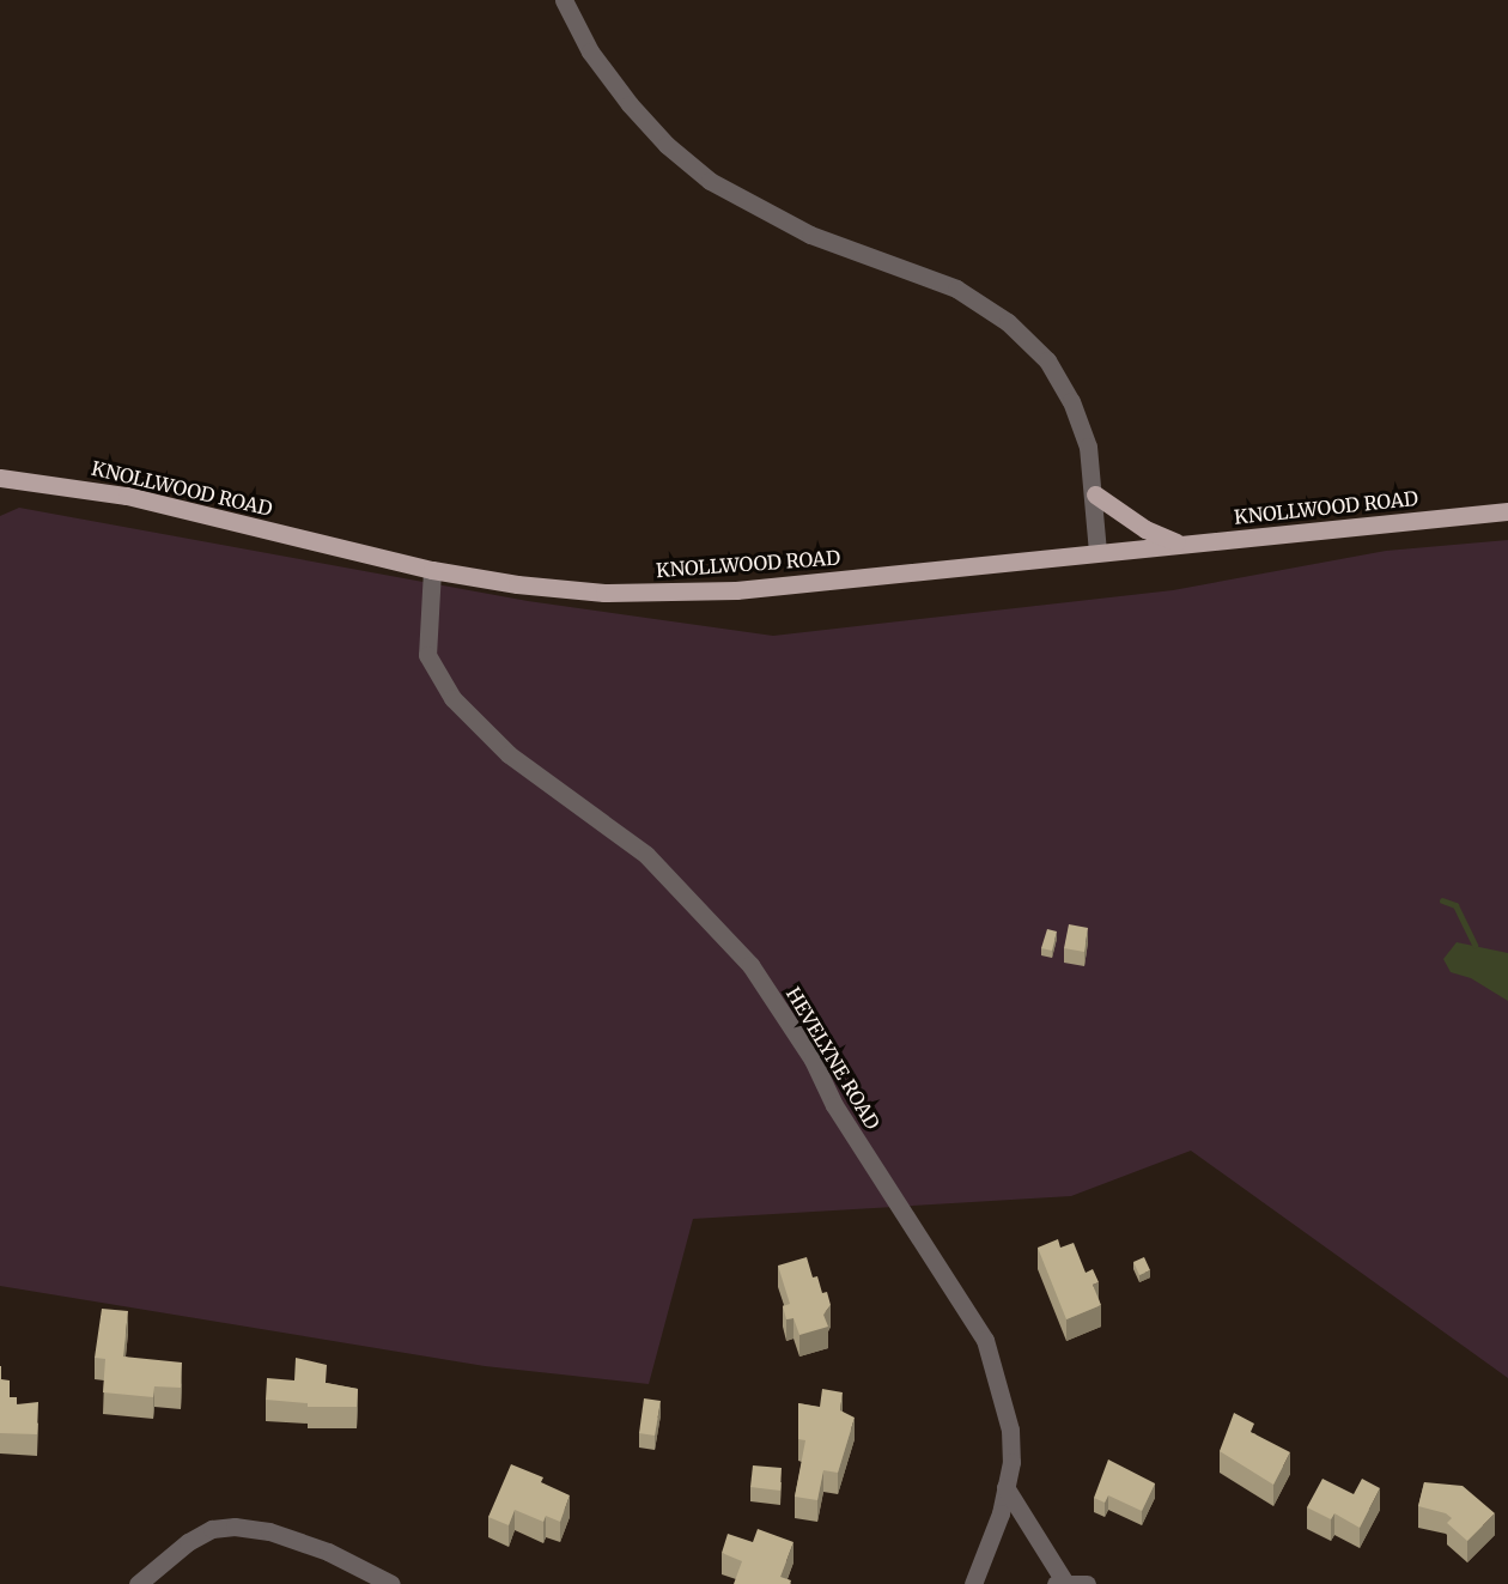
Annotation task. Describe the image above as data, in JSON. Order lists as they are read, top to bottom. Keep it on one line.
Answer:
{"streets":{"main road":["KNOLLWOOD ROAD"],"street":["HEVELYNE ROAD"]},"crossings":[["KNOLLWOOD ROAD","HEVELYNE ROAD"]]}
